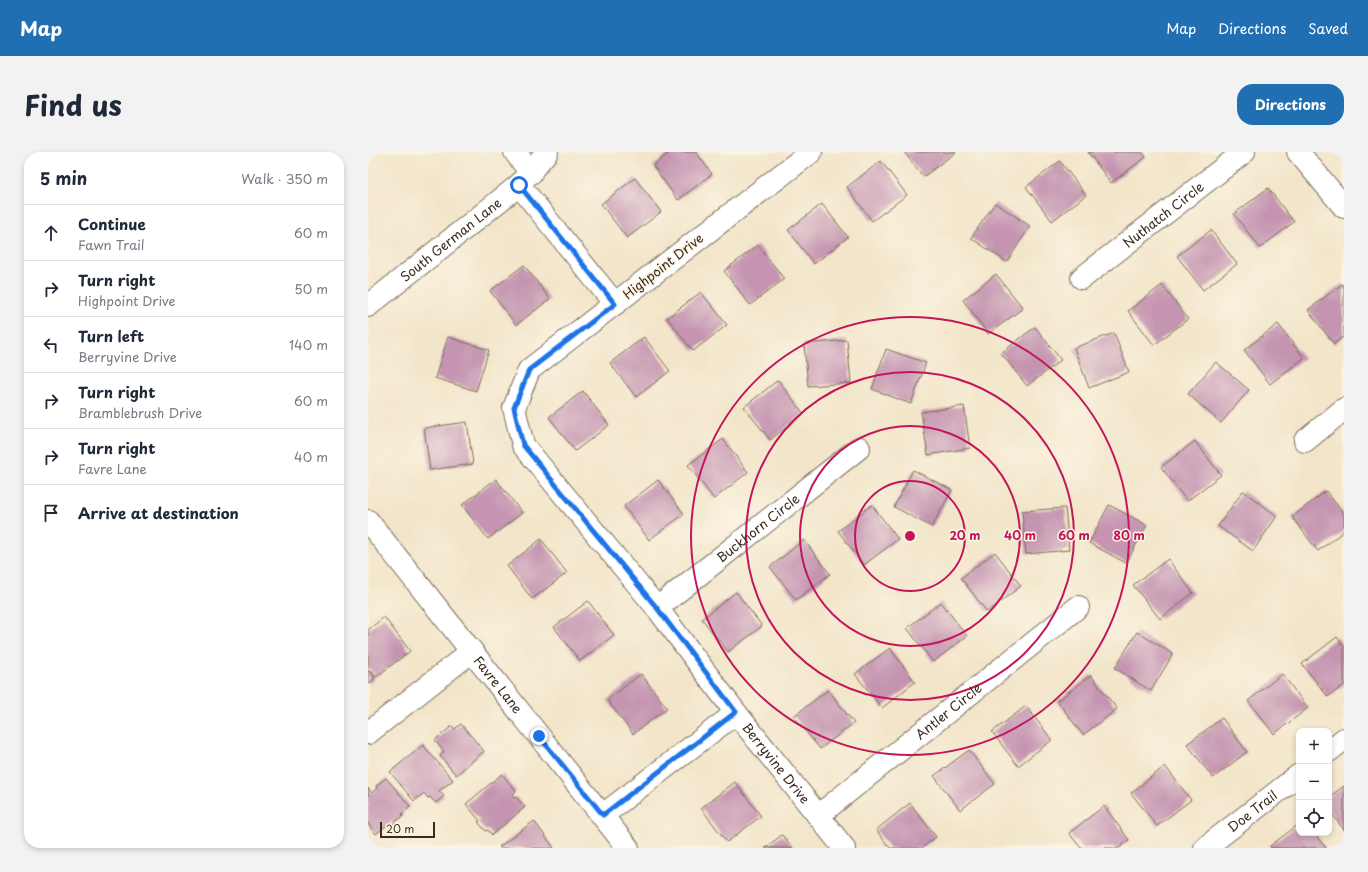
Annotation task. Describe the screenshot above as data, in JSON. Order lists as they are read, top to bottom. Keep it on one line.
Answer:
{"streets":{"street":["Nuthatch Circle","South German Lane","Highpoint Drive","Buckhorn Circle","Favre Lane","Antler Circle","Berryvine Drive","Doe Trail"]},"crossings":[["Highpoint Drive","Berryvine Drive"],["Buckhorn Circle","Berryvine Drive"],["Antler Circle","Berryvine Drive"]],"scale_bar":"20 m","page":{"header":"Map","nav":["Map","Directions","Saved"],"title":"Find us","buttons":"Directions","heading":["5 min","Walk · 350 m"],"list":[["Continue","Fawn Trail","60 m"],["Turn right","Highpoint Drive","50 m"],["Turn left","Berryvine Drive","140 m"],["Turn right","Bramblebrush Drive","60 m"],["Turn right","Favre Lane","40 m"],"Arrive at destination"],"map_buttons":["+","−"],"scale":"20 m"},"rings":["20 m","40 m","60 m","80 m"]}
